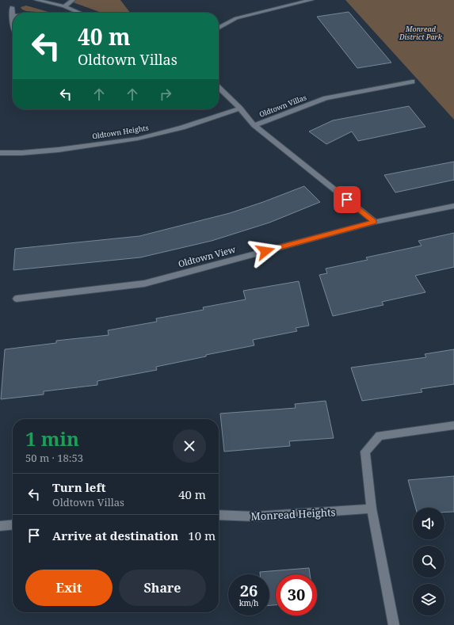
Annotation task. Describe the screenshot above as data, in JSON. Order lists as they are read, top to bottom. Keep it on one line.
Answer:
{"streets":{"street":["Oldtown Villas","Oldtown Heights","Oldtown View","Monread Heights"]},"crossings":[["Oldtown Villas","Oldtown View"]],"parks":["Monread District Park"],"page":{"turn":["40 m","Oldtown Villas"],"heading":["1 min","50 m · 18:53"],"list":[{"name":"Turn left","note":"Oldtown Villas","value":"40 m"},{"name":"Arrive at destination","value":"10 m"}],"buttons":["Exit","Share"],"speed":"26 km/h","limit":"30"}}
